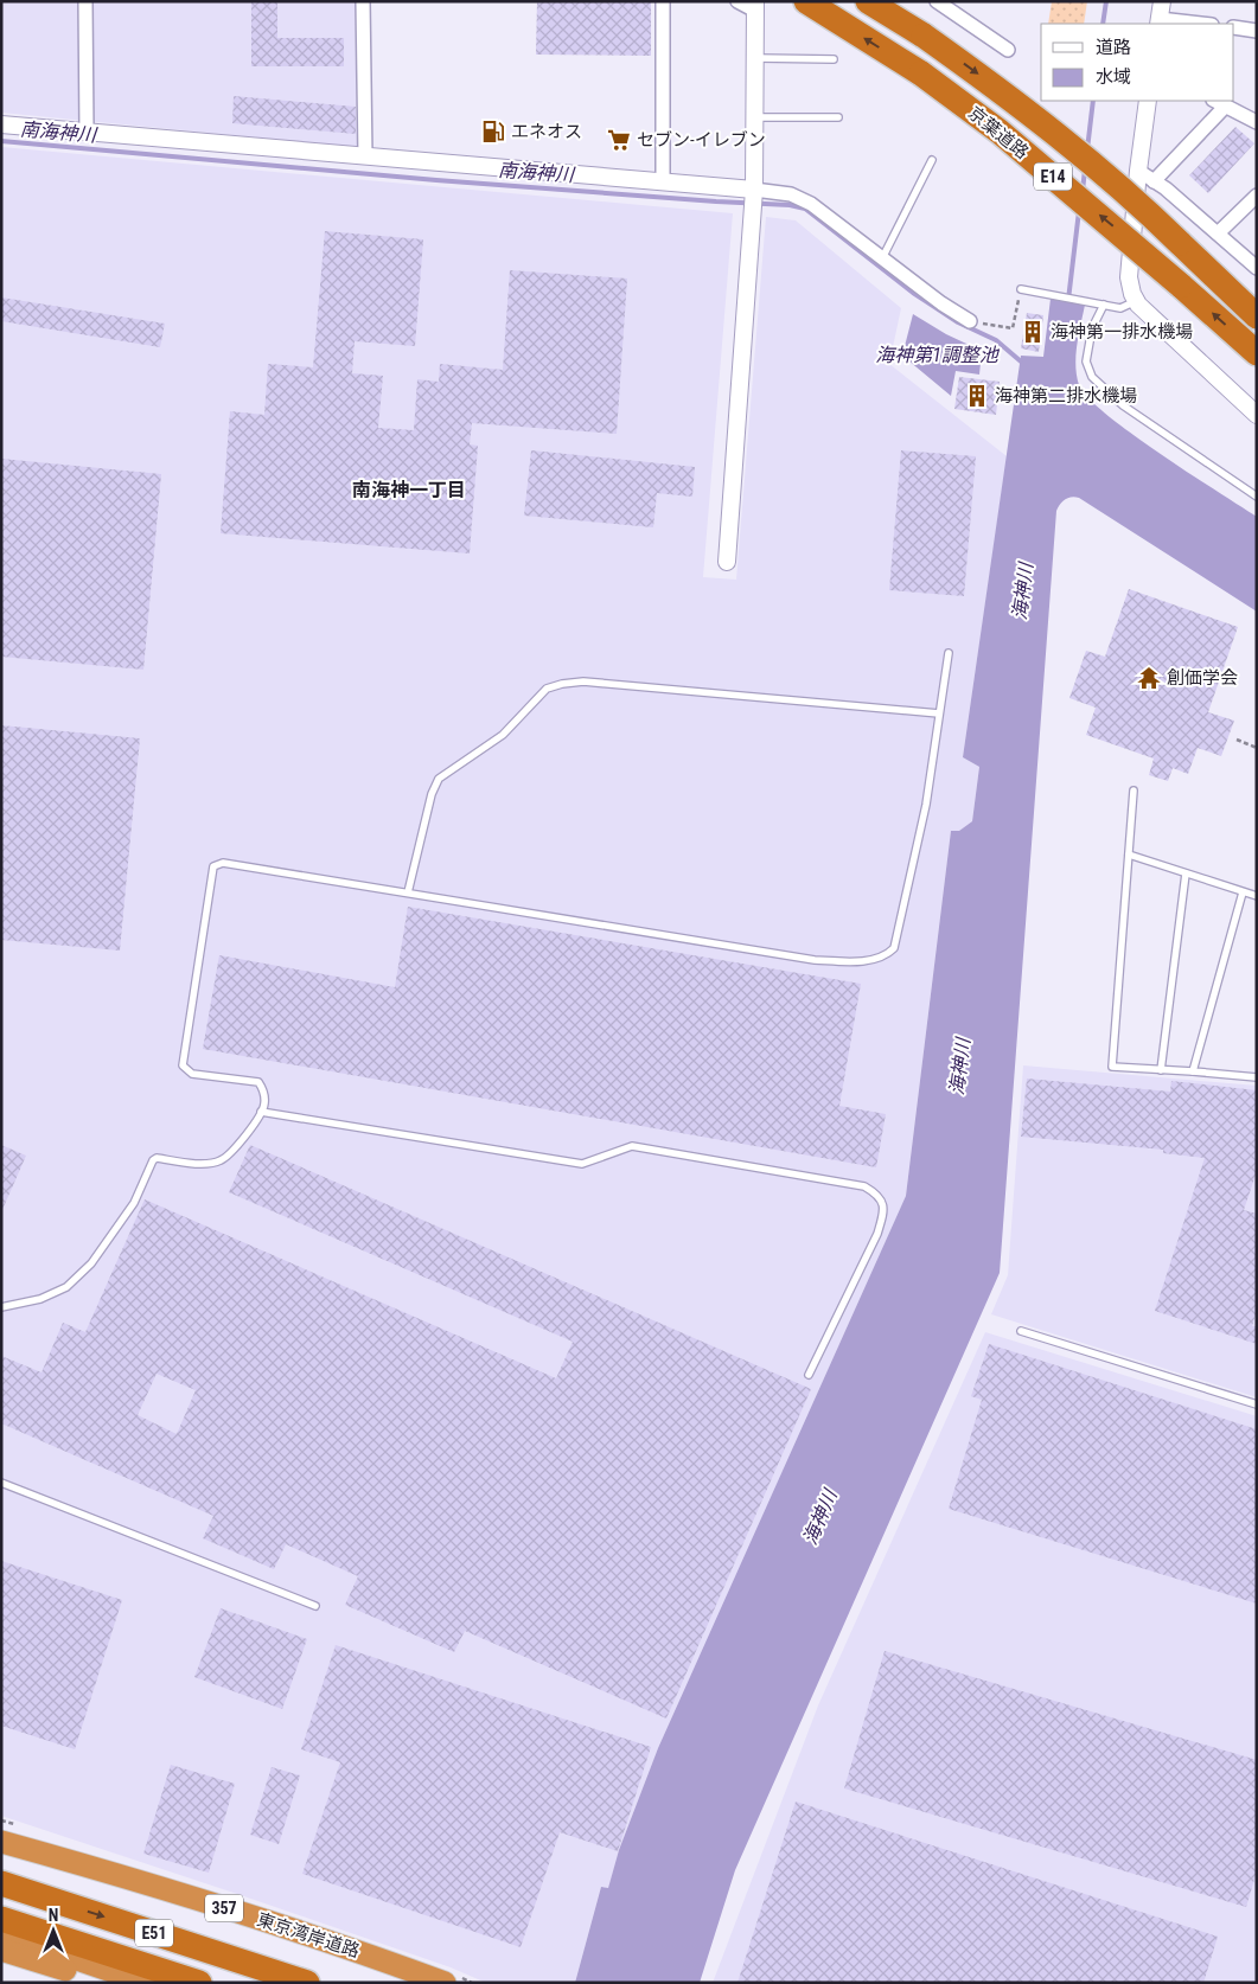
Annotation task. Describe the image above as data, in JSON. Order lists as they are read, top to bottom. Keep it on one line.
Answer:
{"streets":{"highway":["京葉道路","E14","357","E51","東京湾岸道路"]},"districts":["南海神一丁目"],"water":["南海神川","海神第1調整池","海神川"],"places":{"fuel station":["エネオス"],"supermarket":["セブン-イレブン"],"building":["海神第一排水機場","海神第二排水機場"],"temple":["創価学会"]},"legend":["道路","水域"],"north":"top"}
